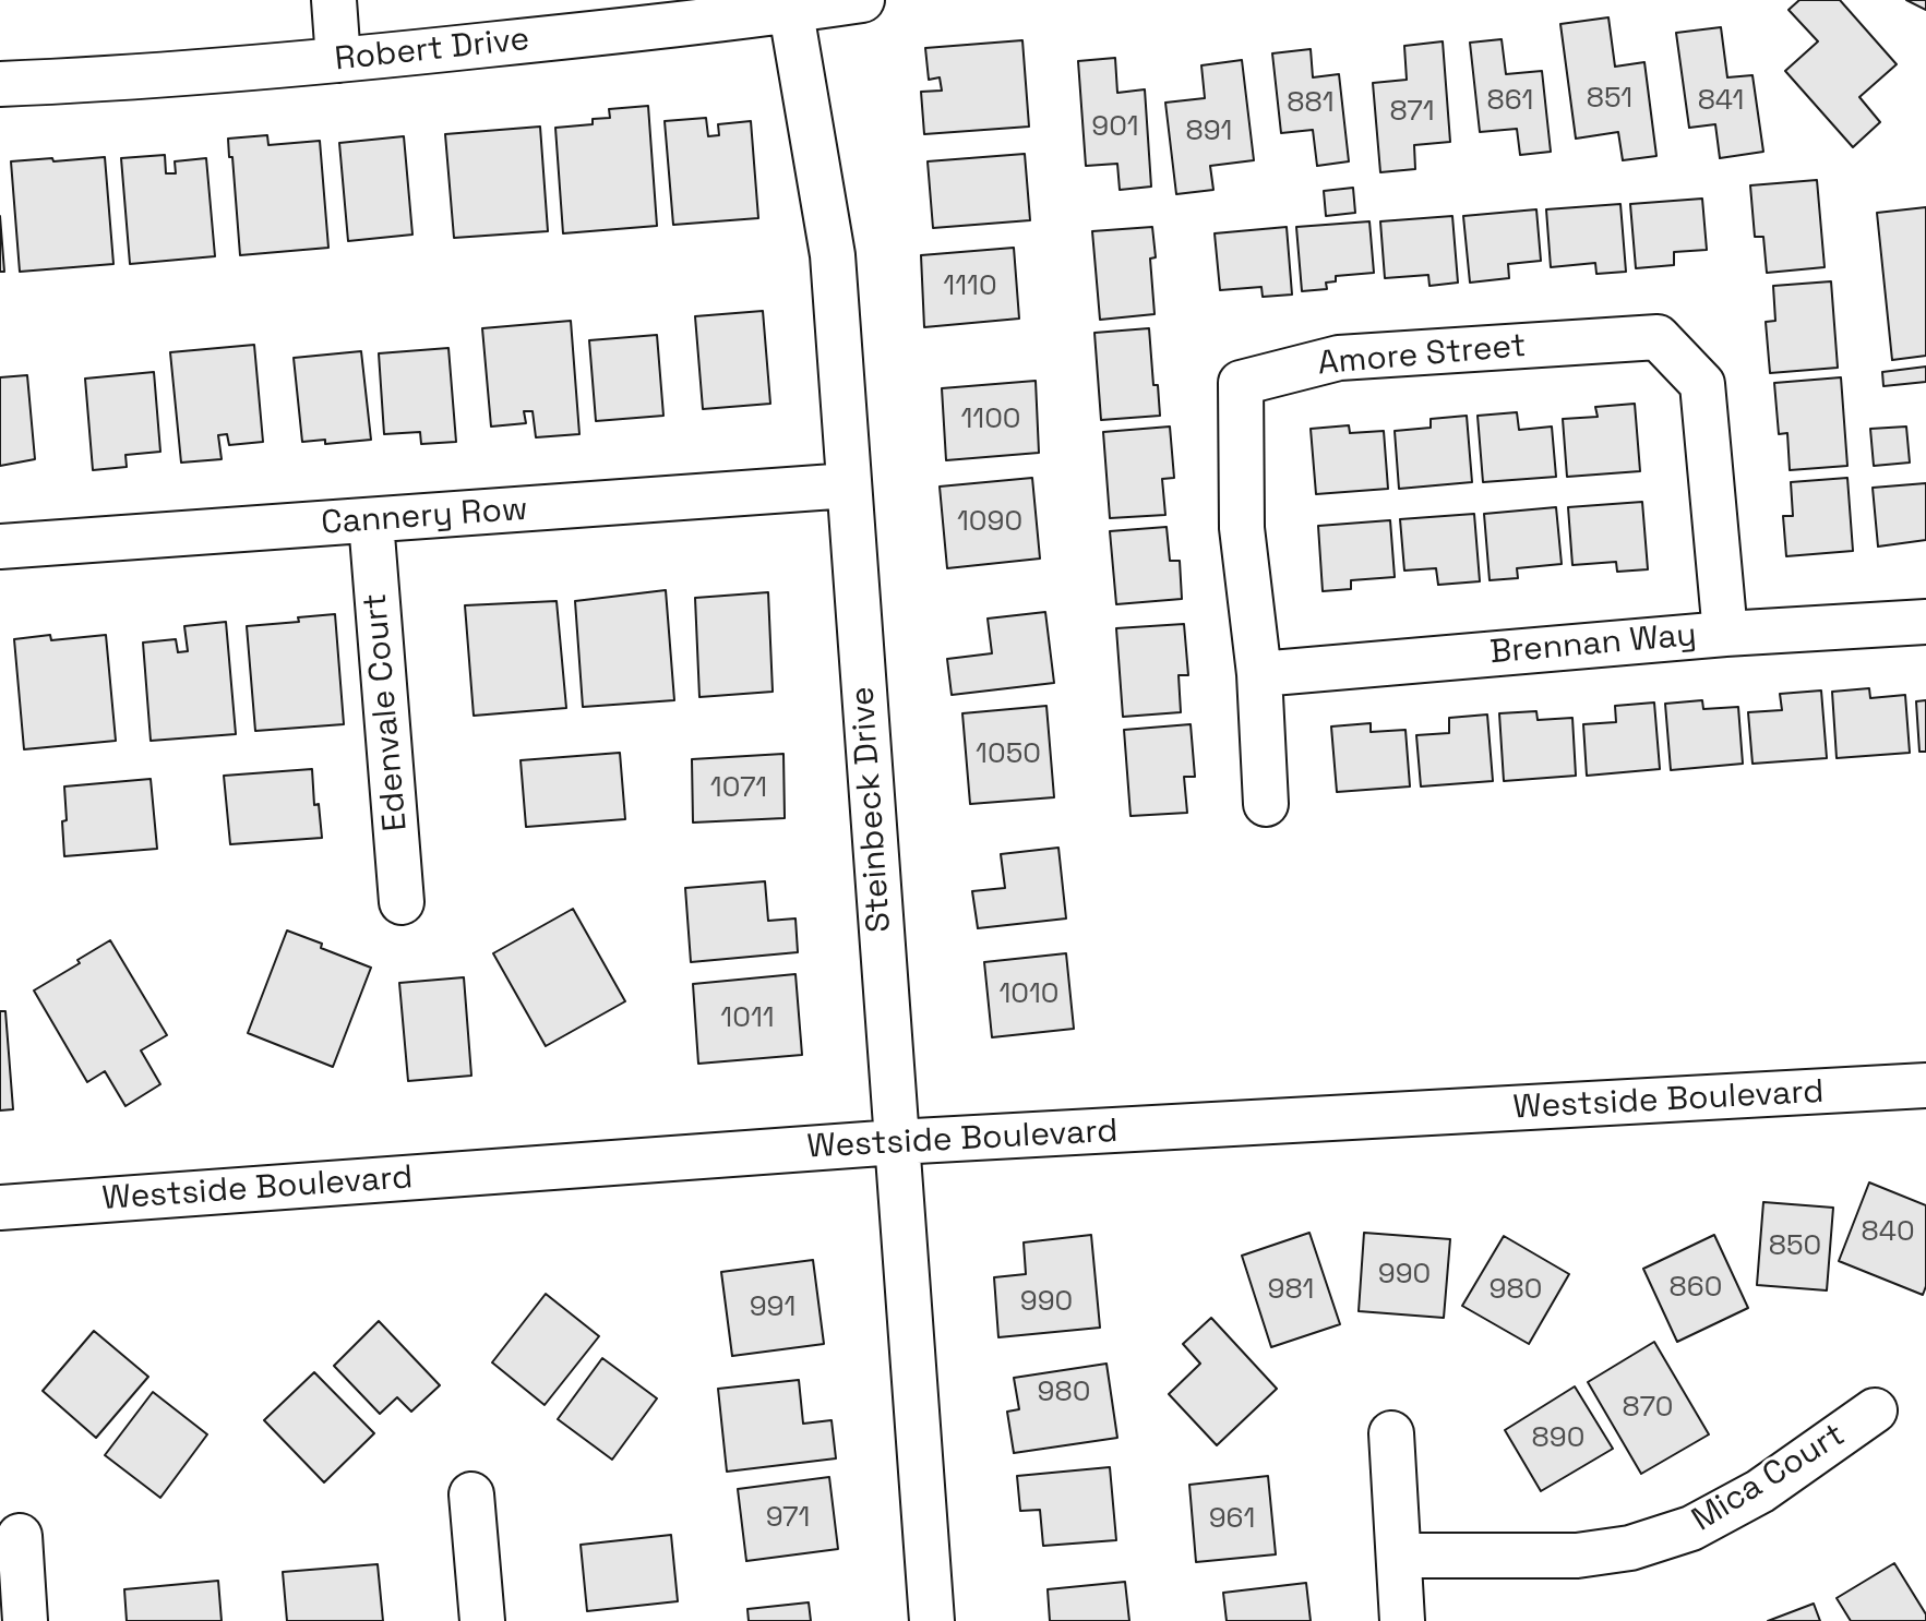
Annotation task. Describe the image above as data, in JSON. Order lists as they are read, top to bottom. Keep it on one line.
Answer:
{"streets":{"street":["Robert Drive","Amore Street","Cannery Row","Brennan Way","Edenvale Court","Steinbeck Drive","Westside Boulevard","Mica Court"]},"crossings":[["Robert Drive","Steinbeck Drive"],["Amore Street","Brennan Way"],["Cannery Row","Edenvale Court"],["Cannery Row","Steinbeck Drive"],["Steinbeck Drive","Westside Boulevard"]],"house_numbers":["851","861","841","881","871","901","891","1110","1100","1090","1050","1071","1010","1011","840","850","990","860","981","980","990","991","980","870","890","971","961"]}
